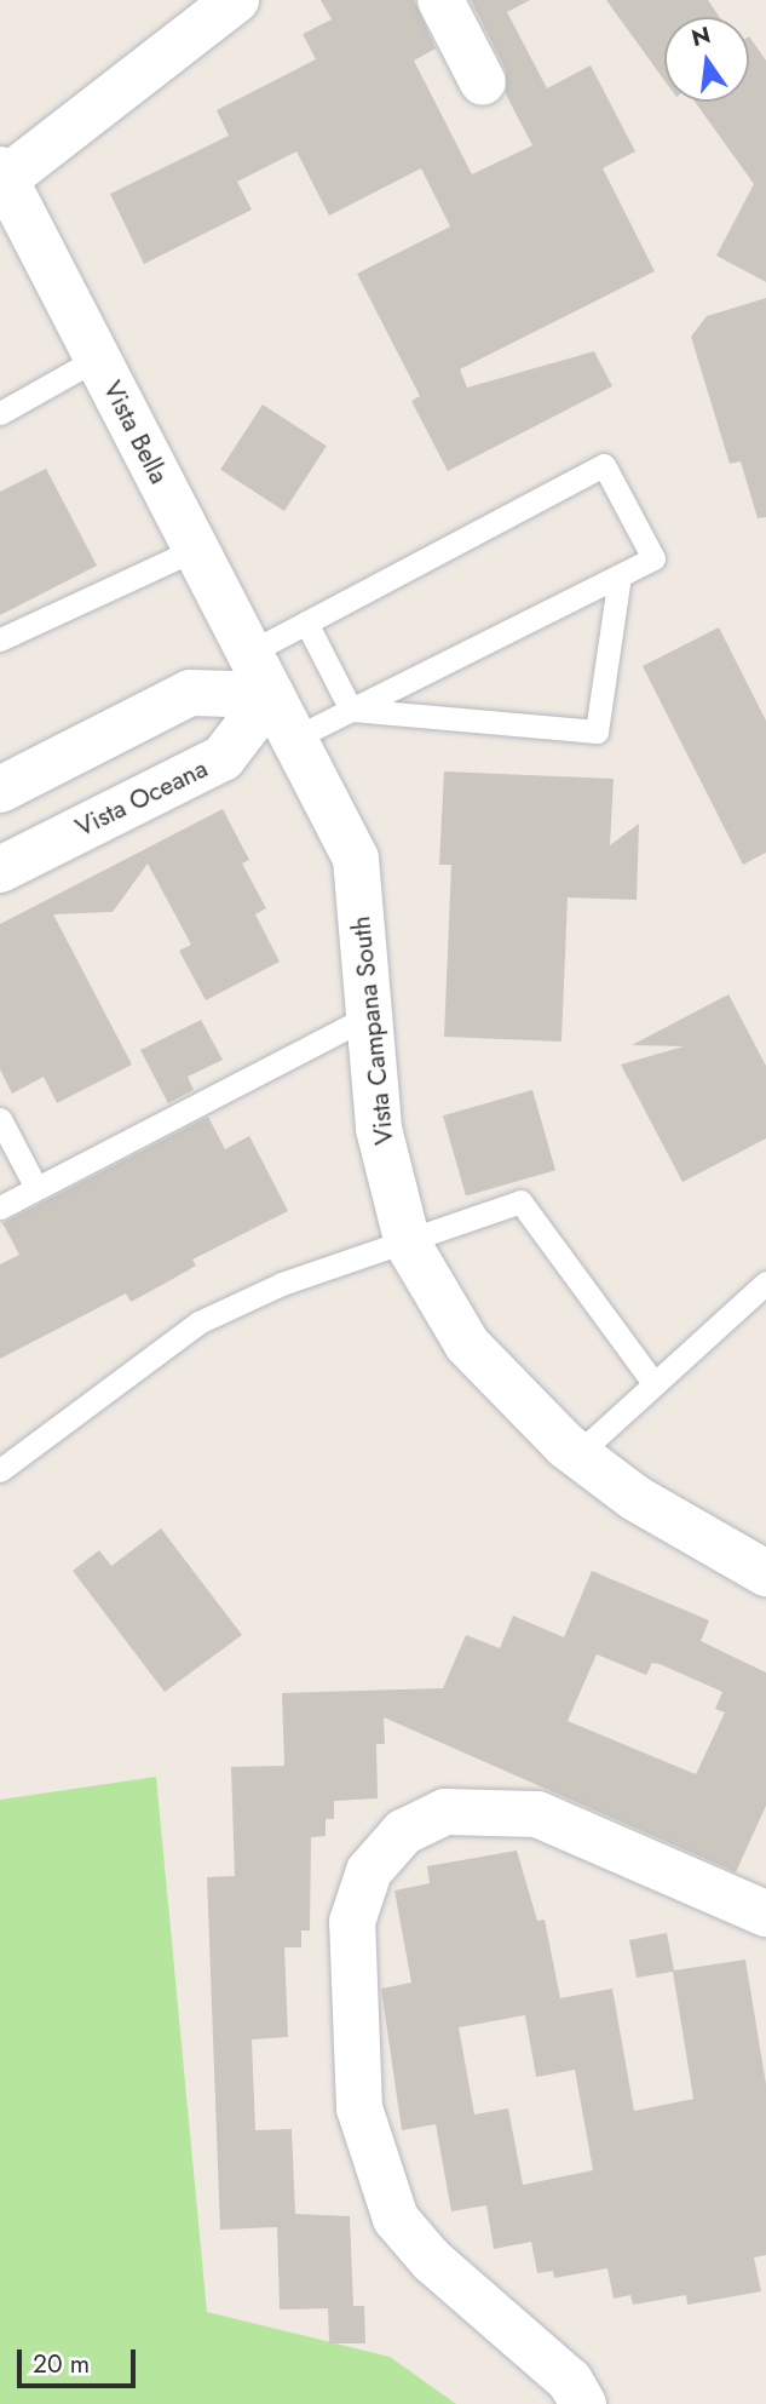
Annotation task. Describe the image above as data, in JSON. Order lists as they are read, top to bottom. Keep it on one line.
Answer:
{"streets":{"street":["Vista Bella","Vista Oceana","Vista Campana South"]},"crossings":[["Vista Bella","Vista Oceana"],["Vista Bella","Vista Campana South"],["Vista Oceana","Vista Campana South"]],"scale_bar":"20 m","north":"top"}
